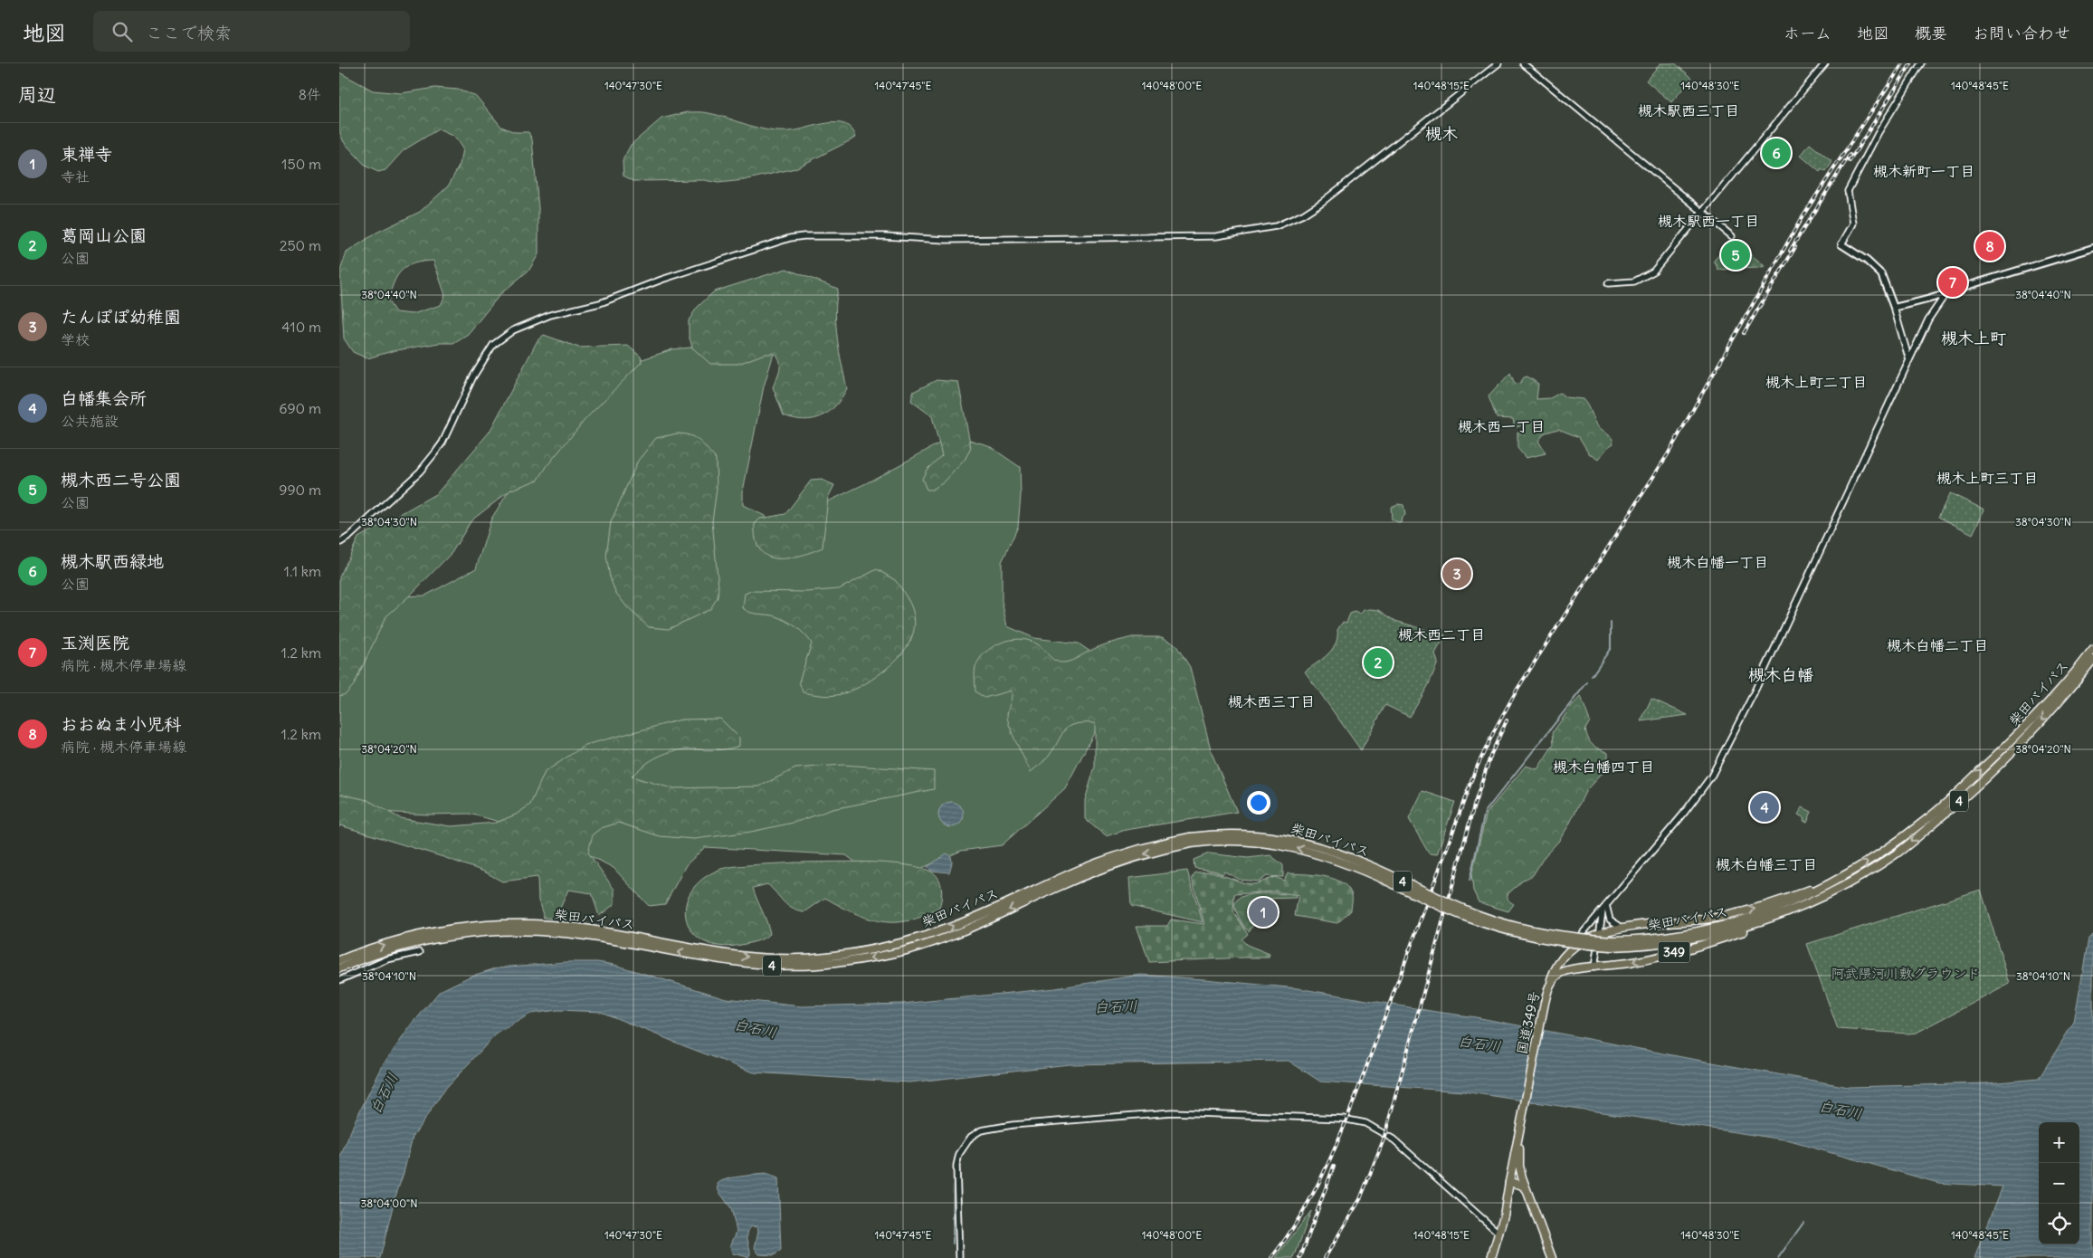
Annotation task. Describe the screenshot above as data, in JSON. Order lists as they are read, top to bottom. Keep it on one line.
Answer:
{"streets":{"main road":["柴田バイパス","4","349","国道349号"]},"crossings":[["柴田バイパス","349"],["柴田バイパス","国道349号"],["349","国道349号"]],"districts":["槻木駅西三丁目","槻木","槻木新町一丁目","槻木駅西一丁目","槻木上町","槻木上町二丁目","槻木西一丁目","槻木上町三丁目","槻木白幡一丁目","槻木西二丁目","槻木白幡二丁目","槻木白幡","槻木西三丁目","槻木白幡四丁目","槻木白幡三丁目"],"water":["白石川"],"parks":["阿武隈河川敷グラウンド"],"page":{"header":"地図","search":"ここで検索","nav":["ホーム","地図","概要","お問い合わせ"],"heading":["周辺","8件"],"list":[{"mark":"1","name":"東禅寺","note":"寺社","value":"150 m"},{"mark":"2","name":"葛岡山公園","note":"公園","value":"250 m"},{"mark":"3","name":"たんぽぽ幼稚園","note":"学校","value":"410 m"},{"mark":"4","name":"白幡集会所","note":"公共施設","value":"690 m"},{"mark":"5","name":"槻木西二号公園","note":"公園","value":"990 m"},{"mark":"6","name":"槻木駅西緑地","note":"公園","value":"1.1 km"},{"mark":"7","name":"玉渕医院","note":"病院 · 槻木停車場線","value":"1.2 km"},{"mark":"8","name":"おおぬま小児科","note":"病院 · 槻木停車場線","value":"1.2 km"}],"pins":["6","8","5","7","3","2","4","1"],"map_buttons":["+","−"]},"coordinates":["140°47'30\"E","140°47'45\"E","140°48'00\"E","140°48'15\"E","140°48'30\"E","140°48'45\"E","38°04'40\"N","38°04'30\"N","38°04'20\"N","38°04'10\"N","38°04'00\"N"]}
